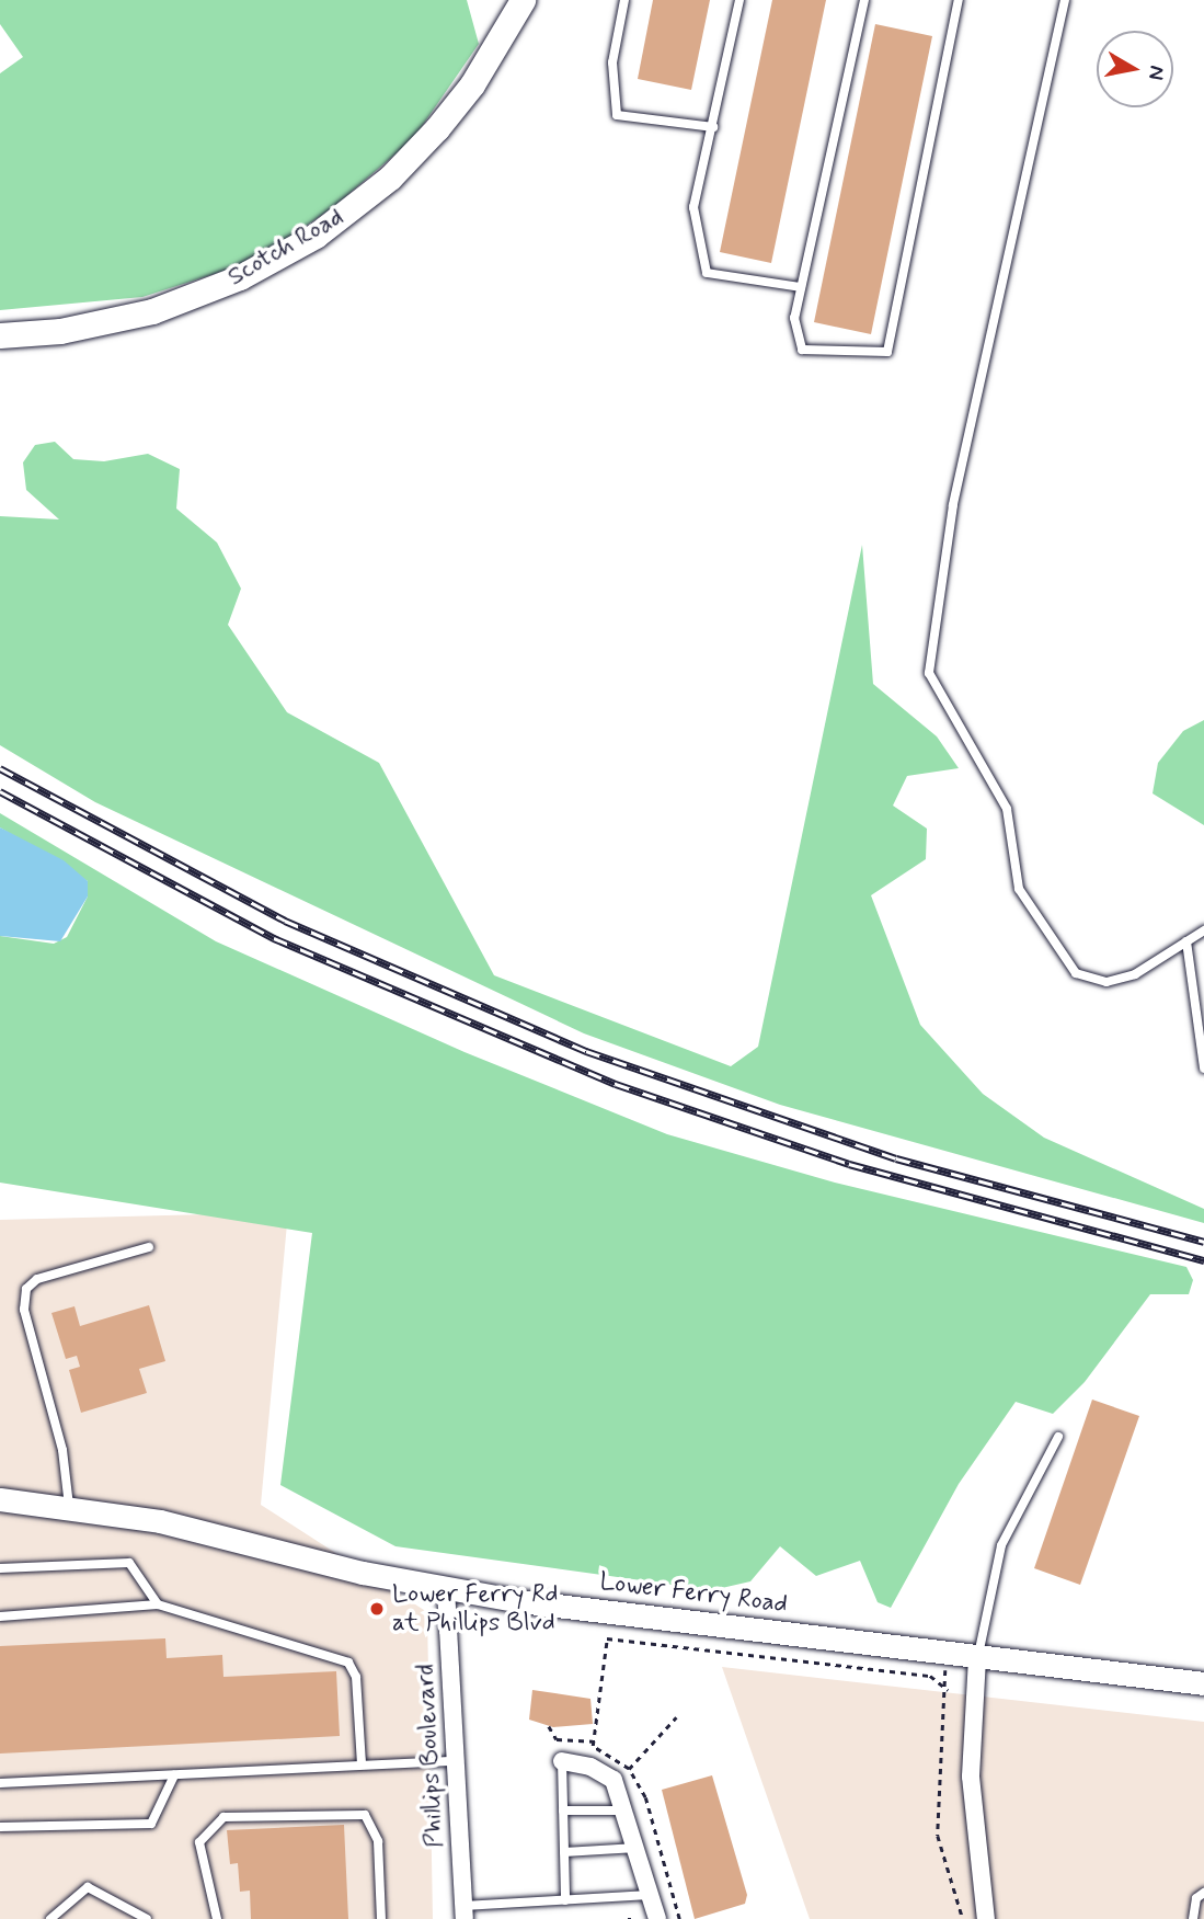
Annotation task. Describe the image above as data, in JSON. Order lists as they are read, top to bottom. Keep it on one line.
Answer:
{"streets":{"main road":["Scotch Road"],"street":["Lower Ferry Road","Phillips Boulevard"]},"crossings":[["Lower Ferry Road","Phillips Boulevard"]],"places":["Lower Ferry Rd at Phillips Blvd"],"north":"right"}
